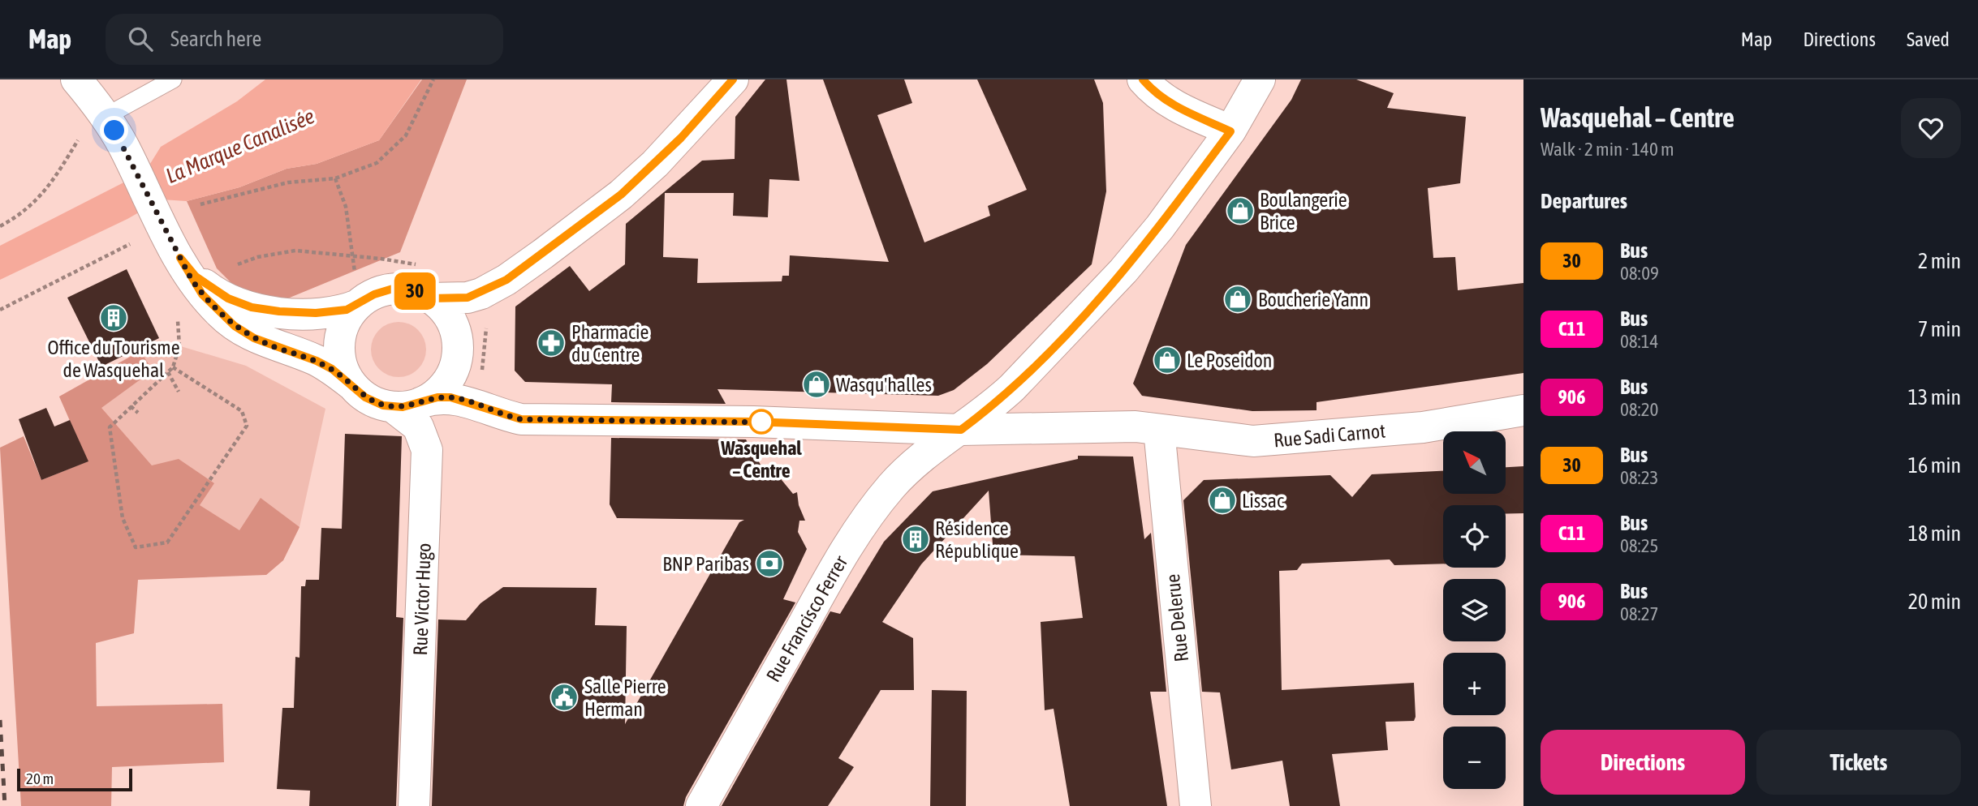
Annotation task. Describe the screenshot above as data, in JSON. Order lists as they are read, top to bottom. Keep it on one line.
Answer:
{"streets":{"street":["Rue Sadi Carnot","Rue Victor Hugo","Rue Delerue","Rue Francisco Ferrer"]},"crossings":[["Rue Sadi Carnot","Rue Delerue"],["Rue Sadi Carnot","Rue Francisco Ferrer"]],"water":["La Marque Canalisée"],"places":{"shop":["Boulangerie Brice","Boucherie Yann","Le Poseidon","Wasqu'halles","Lissac"],"building":["Office du Tourisme de Wasquehal","Résidence République"],"pharmacy":["Pharmacie du Centre"],"other":["Wasquehal – Centre"],"bank":["BNP Paribas"],"public building":["Salle Pierre Herman"]},"lines":["bus line 30"],"scale_bar":"20 m","north":"top left","page":{"header":"Map","search":"Search here","nav":["Map","Directions","Saved"],"on_map":"30","heading":[["Wasquehal – Centre","Walk · 2 min · 140 m"],"Departures"],"list":[{"mark":"30","name":"Bus","note":"08:09","value":"2 min"},{"mark":"C11","name":"Bus","note":"08:14","value":"7 min"},{"mark":"906","name":"Bus","note":"08:20","value":"13 min"},{"mark":"30","name":"Bus","note":"08:23","value":"16 min"},{"mark":"C11","name":"Bus","note":"08:25","value":"18 min"},{"mark":"906","name":"Bus","note":"08:27","value":"20 min"}],"map_buttons":["+","−"],"buttons":["Directions","Tickets"],"scale":"20 m"}}
